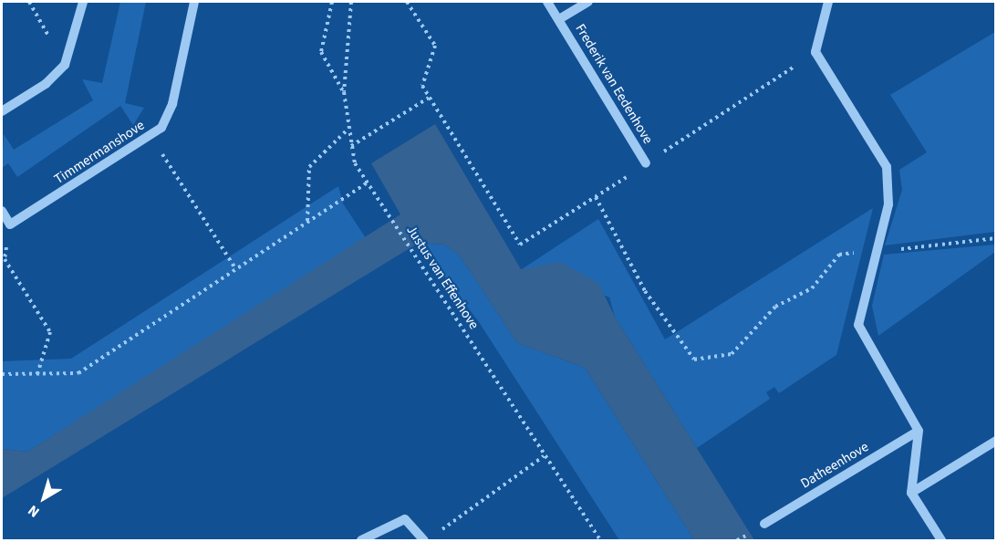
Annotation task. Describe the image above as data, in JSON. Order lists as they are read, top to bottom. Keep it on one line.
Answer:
{"streets":{"street":["Frederik van Eedenhove","Timmermanshove","Datheenhove"],"path":["Justus van Effenhove"]},"north":"bottom left"}
